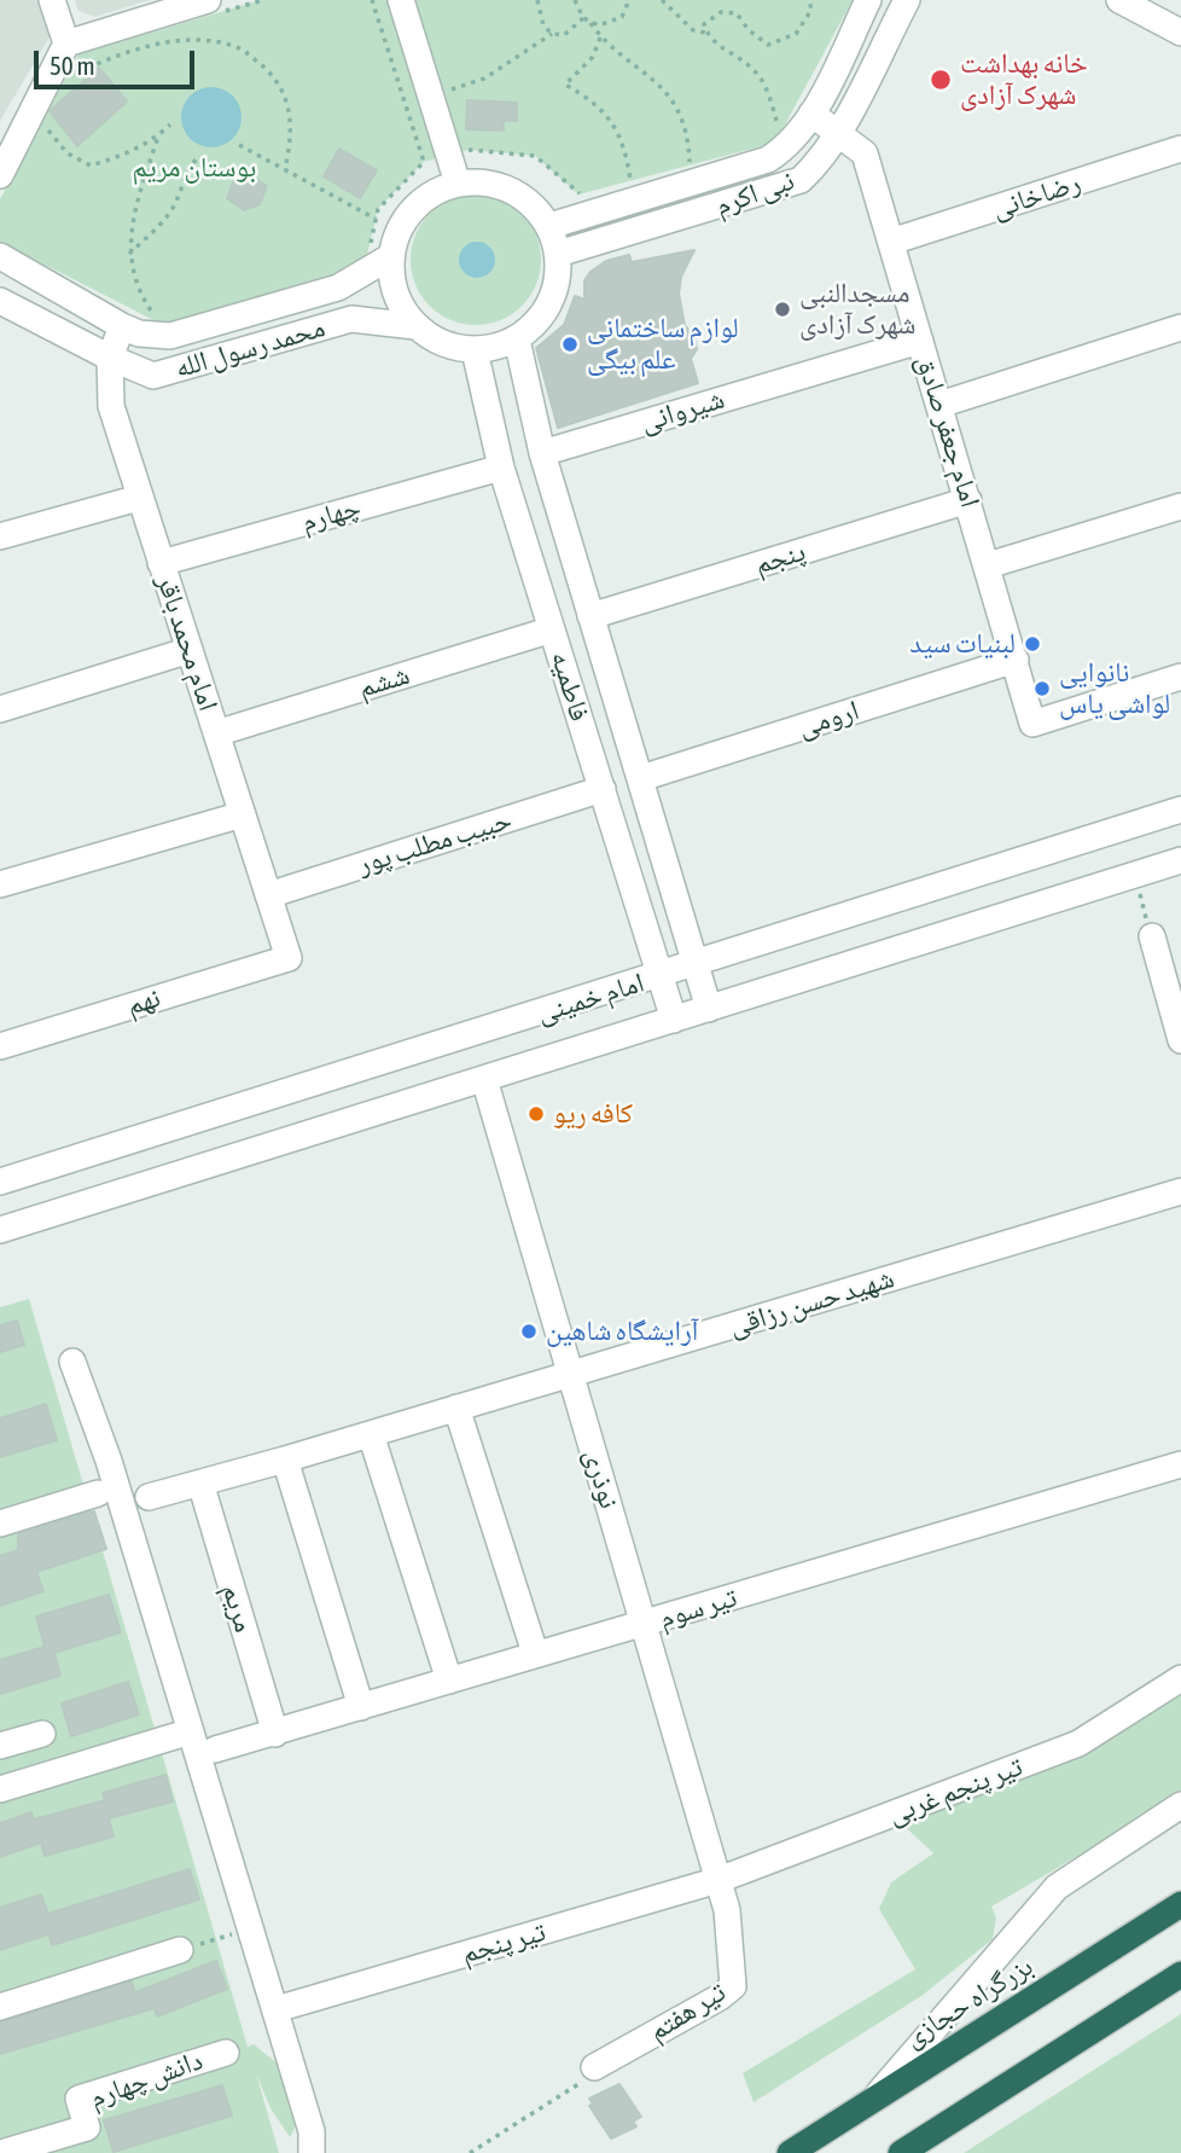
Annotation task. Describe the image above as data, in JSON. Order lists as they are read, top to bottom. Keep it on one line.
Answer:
{"streets":{"highway":["بزرگراه حجازی"],"street":["نبی اکرم","رضاخانی","محمد رسول الله","شیروانی","امام جعفر صادق","چهارم","پنجم","امام محمد باقر","ششم","فاطمیه","ارومی","حبیب مطلب پور","امام خمینی","نهم","شهید حسن رزاقی","نوذری","مریم","تیر سوم","تیر پنجم غربی","تیر پنجم","تیر هفتم","دانش چهارم"]},"crossings":[["نبی اکرم","محمد رسول الله"],["نبی اکرم","امام جعفر صادق"],["نبی اکرم","فاطمیه"],["رضاخانی","امام جعفر صادق"],["محمد رسول الله","امام محمد باقر"],["محمد رسول الله","فاطمیه"],["شیروانی","امام جعفر صادق"],["شیروانی","فاطمیه"],["امام جعفر صادق","پنجم"],["امام جعفر صادق","ارومی"],["چهارم","امام محمد باقر"],["چهارم","فاطمیه"],["پنجم","فاطمیه"],["امام محمد باقر","ششم"],["امام محمد باقر","حبیب مطلب پور"],["امام محمد باقر","نهم"],["ششم","فاطمیه"],["فاطمیه","ارومی"],["فاطمیه","حبیب مطلب پور"],["فاطمیه","امام خمینی"],["امام خمینی","نوذری"],["شهید حسن رزاقی","نوذری"],["شهید حسن رزاقی","مریم"],["نوذری","تیر سوم"],["نوذری","تیر پنجم غربی"],["نوذری","تیر پنجم"],["نوذری","تیر هفتم"],["مریم","تیر سوم"],["تیر پنجم غربی","تیر پنجم"],["تیر پنجم غربی","تیر هفتم"],["تیر پنجم","تیر هفتم"]],"parks":["بوستان مریم"],"places":["خانه بهداشت شهرک آزادی","مسجدالنبی شهرک آزادی","لوازم ساختمانی علم بیگی","لبنیات سید","نانوایی لواشی یاس","کافه ریو","آرایشگاه شاهین"],"scale_bar":"50 m"}
